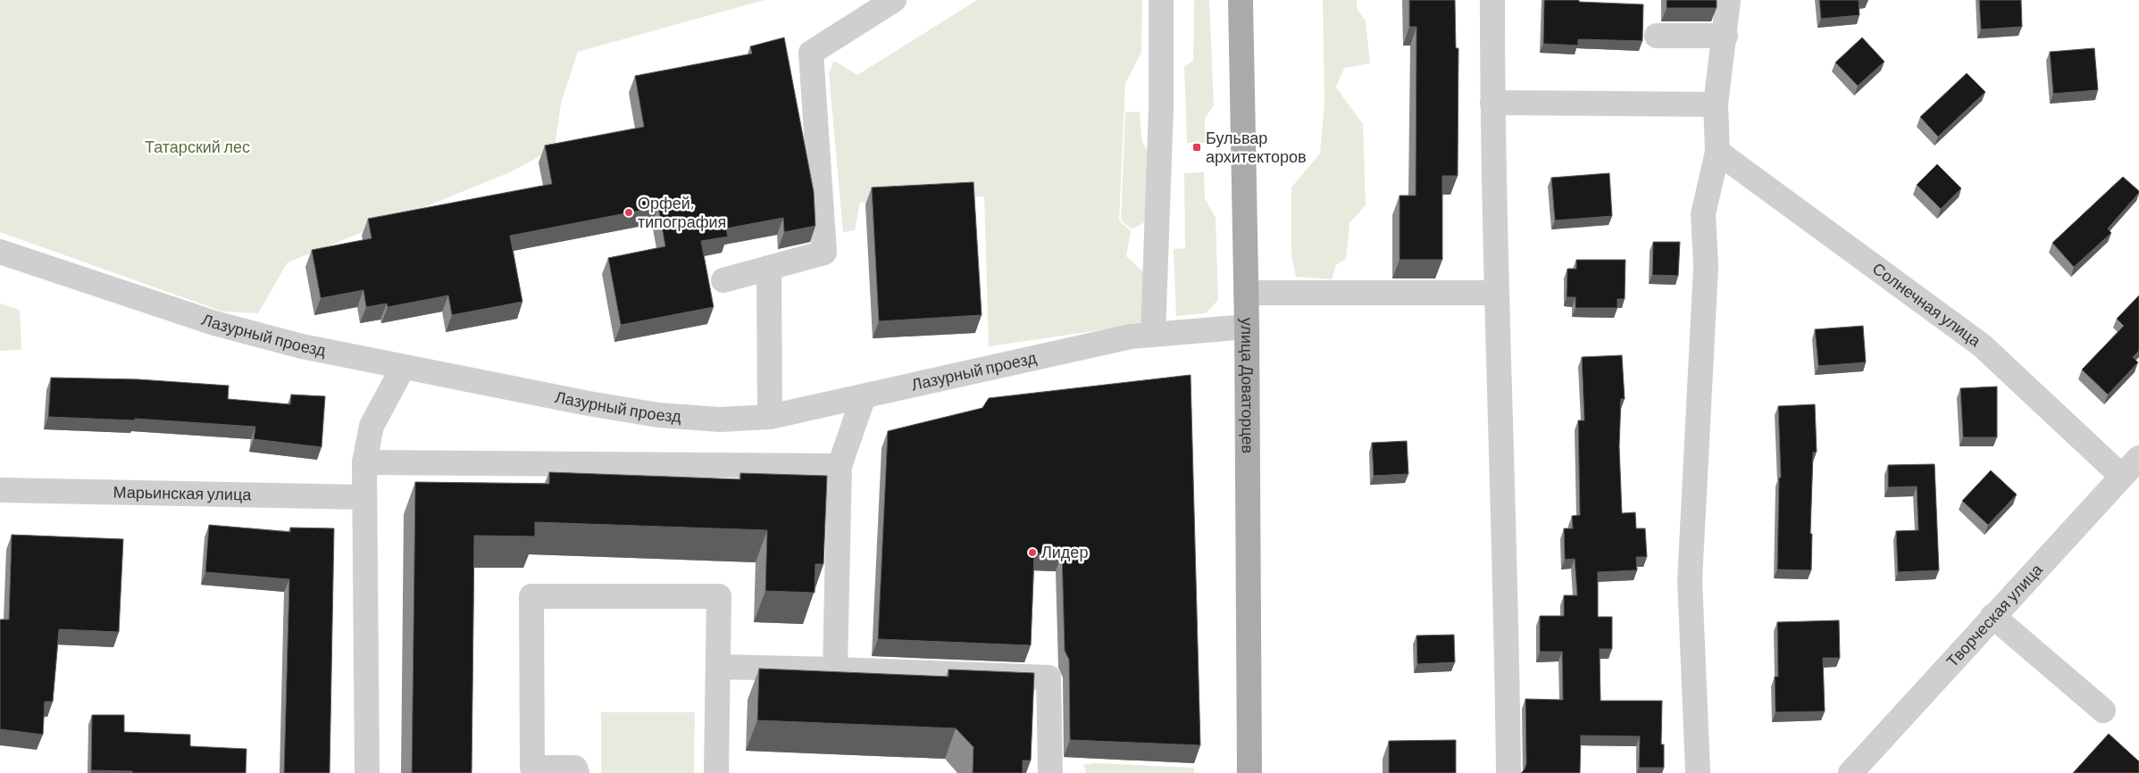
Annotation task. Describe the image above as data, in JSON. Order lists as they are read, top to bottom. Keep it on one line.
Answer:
{"streets":{"main road":["улица Доваторцев"],"street":["Солнечная улица","Лазурный проезд","Марьинская улица","Творческая улица"]},"crossings":[["Солнечная улица","Творческая улица"],["Лазурный проезд","улица Доваторцев"]],"parks":["Татарский лес"],"places":{"transit":["Бульвар архитекторов"],"other":["Орфей, типография","Лидер"]}}
